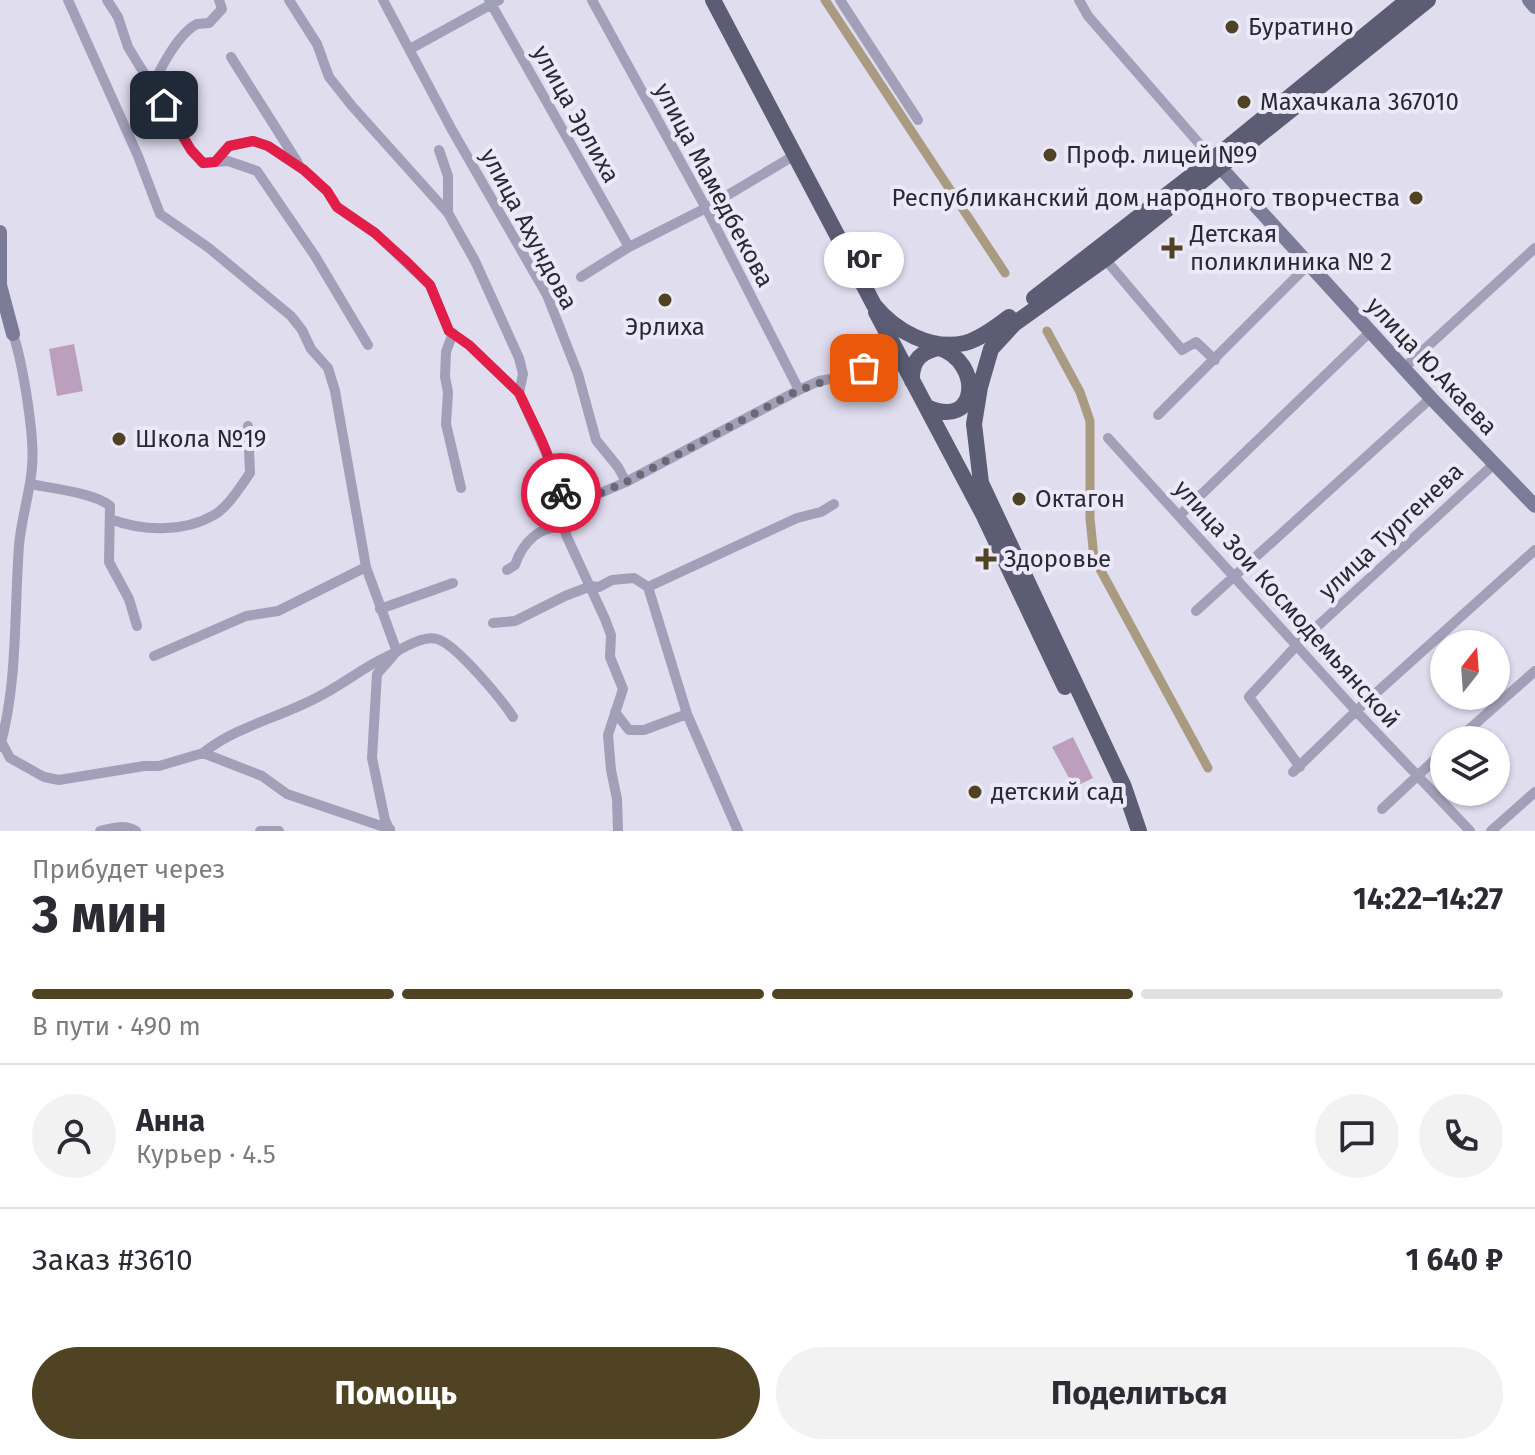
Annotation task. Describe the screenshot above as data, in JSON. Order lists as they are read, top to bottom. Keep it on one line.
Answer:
{"streets":{"main road":["улица Ю.Акаева"],"street":["улица Эрлиха","улица Мамедбекова","улица Ахундова","улица Тургенева","улица Зои Космодемьянской"]},"crossings":[["улица Ю.Акаева","улица Тургенева"],["улица Тургенева","улица Зои Космодемьянской"]],"places":{"other":["Буратино","Махачкала 367010","Проф. лицей №9","Республиканский дом народного творчества","Эрлиха","Юг","Школа №19","Октагон","детский сад"],"health":["Детская поликлиника № 2","Здоровье"]},"north":"top","page":{"bubble":"Юг","heading":["3 мин","Прибудет через","14:22–14:27"],"panel":["Анна","Курьер · 4.5","Заказ #3610","1 640 ₽"],"bar":"В пути · 490 m","buttons":["Помощь","Поделиться"]}}
